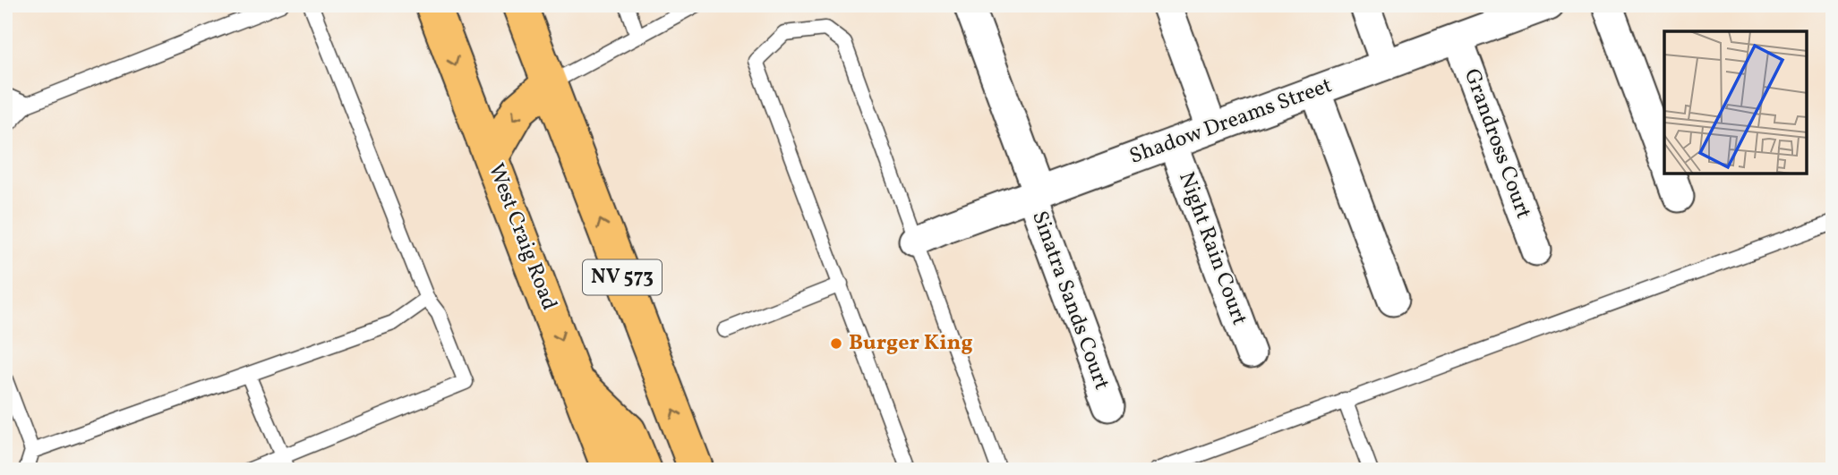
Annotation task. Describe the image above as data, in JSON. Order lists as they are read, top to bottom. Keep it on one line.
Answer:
{"streets":{"main road":["West Craig Road","NV 573"],"street":["Shadow Dreams Street","Grandross Court","Night Rain Court","Sinatra Sands Court"]},"crossings":[["Shadow Dreams Street","Grandross Court"],["Shadow Dreams Street","Night Rain Court"],["Shadow Dreams Street","Sinatra Sands Court"]],"places":["Burger King"]}
